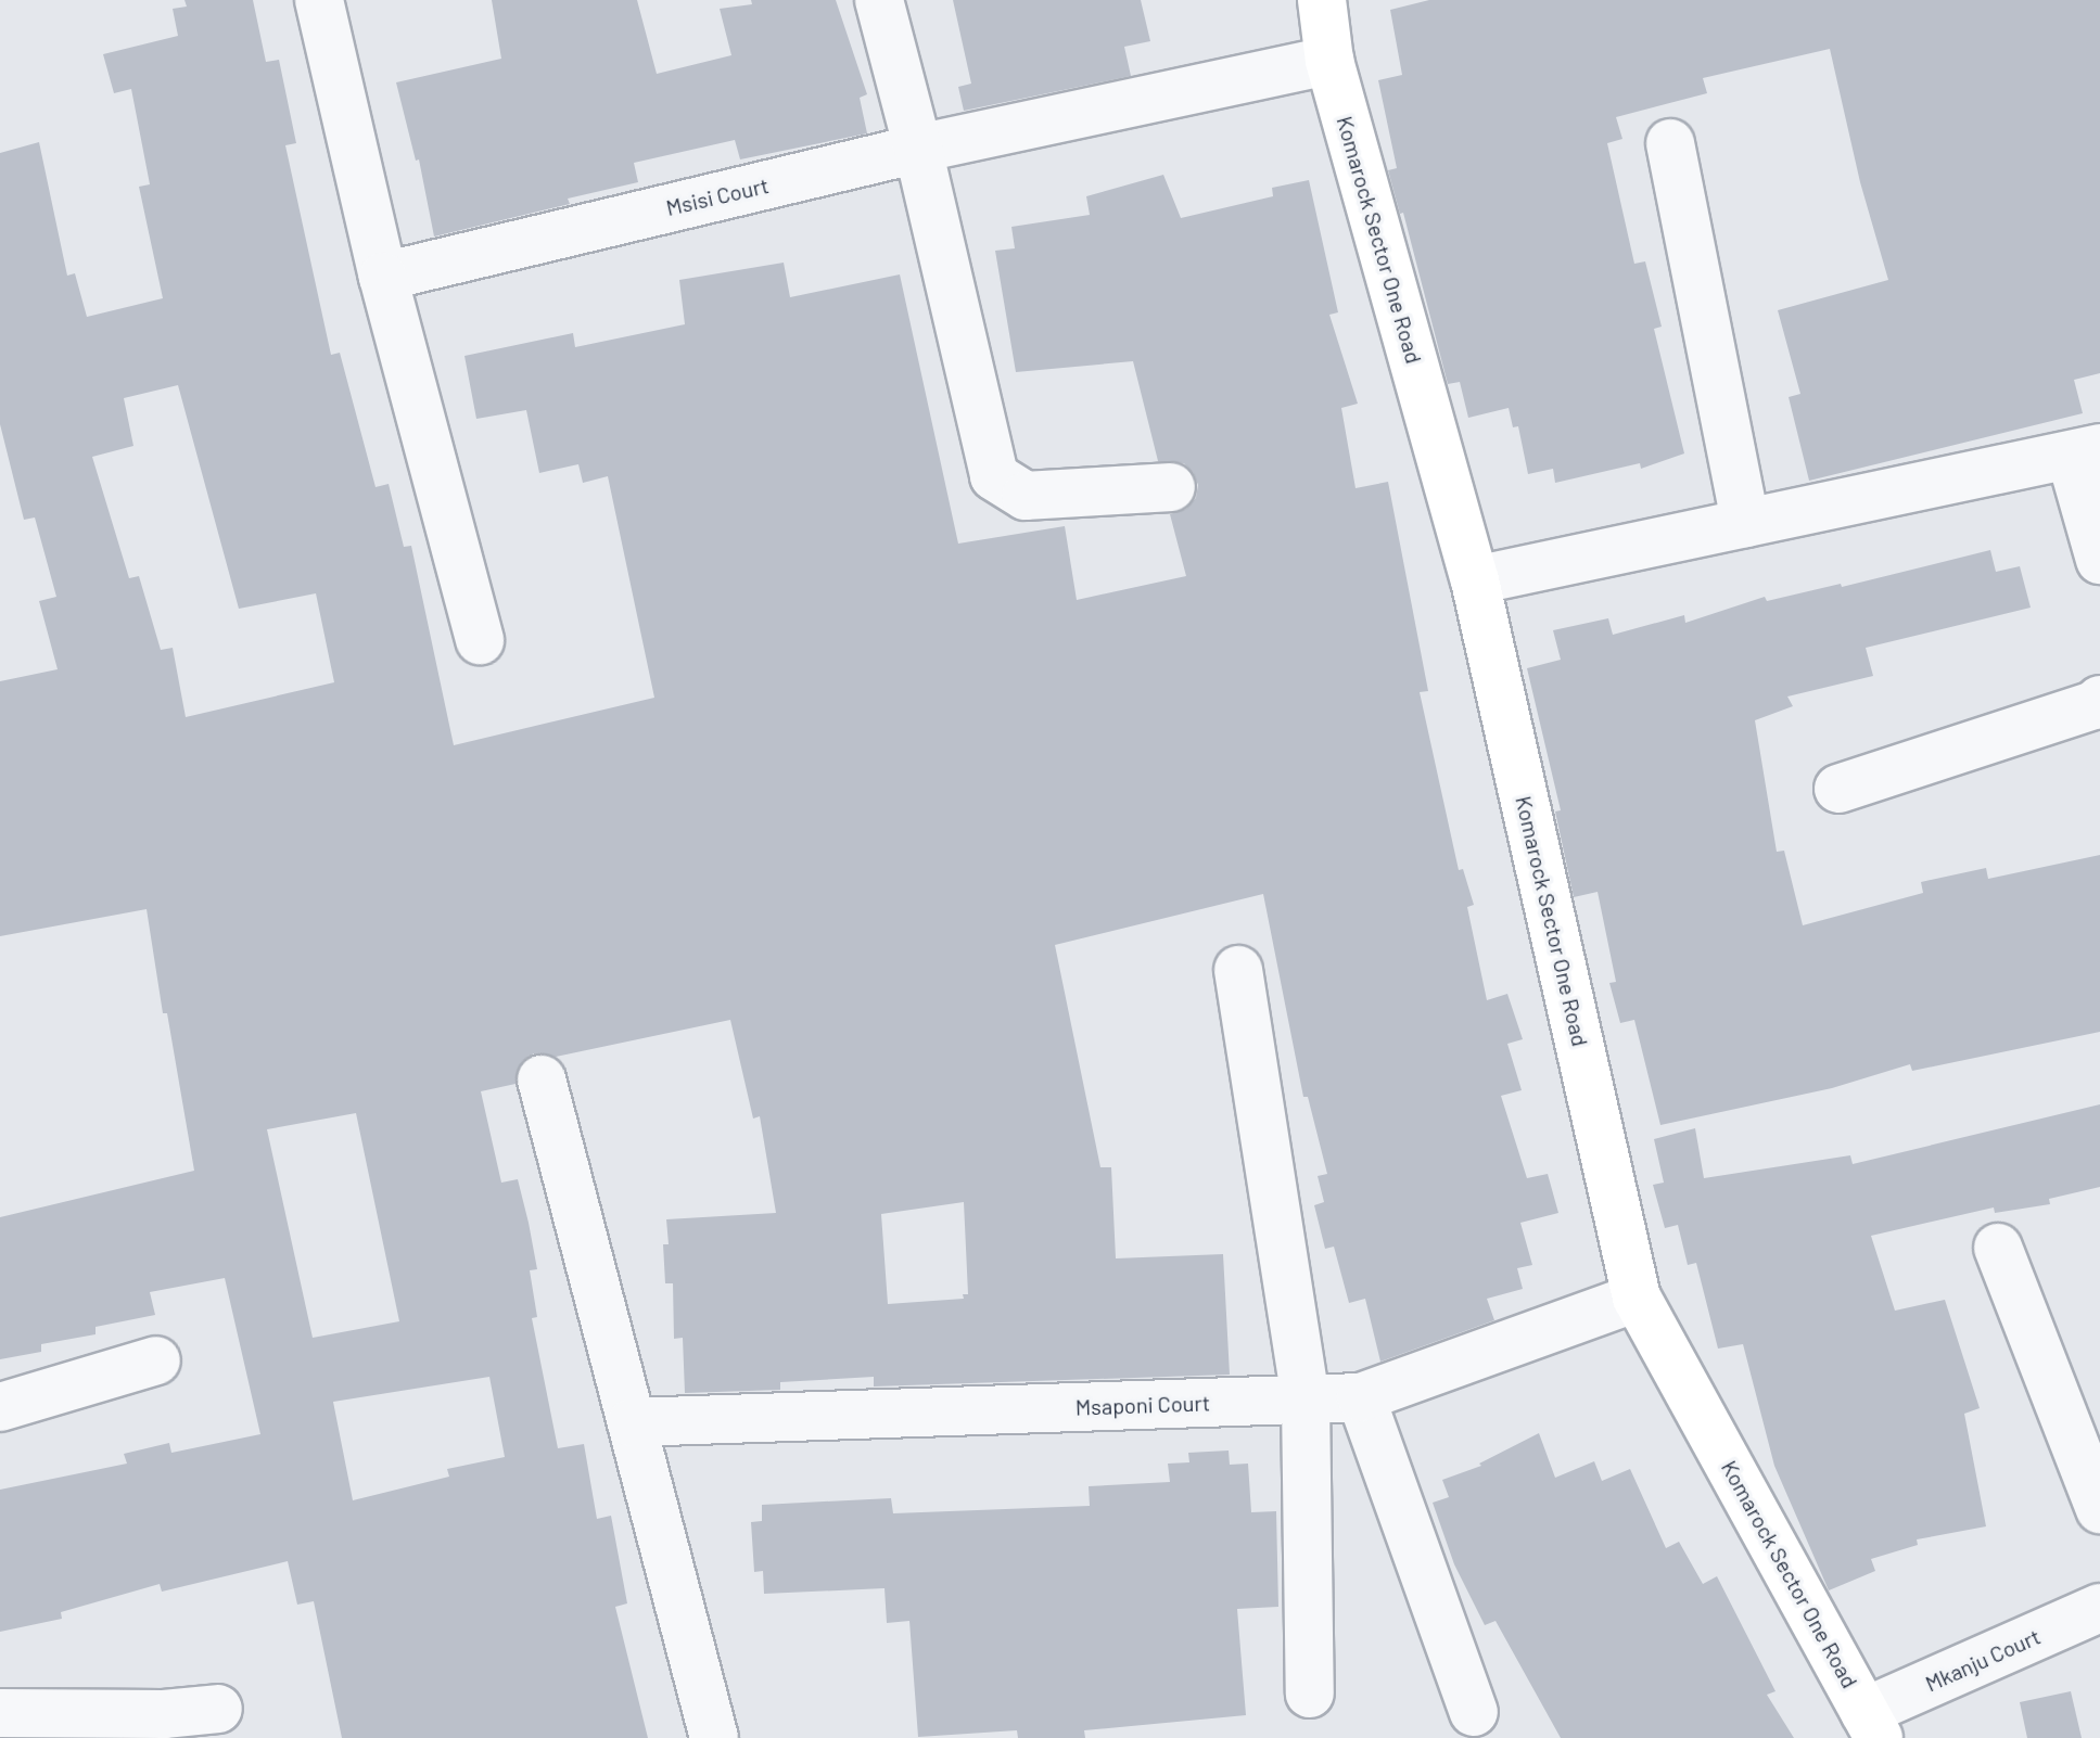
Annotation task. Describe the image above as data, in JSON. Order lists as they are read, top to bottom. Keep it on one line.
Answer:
{"streets":{"main road":["Komarock Sector One Road"],"street":["Msisi Court","Msaponi Court","Mkanju Court"]},"crossings":[["Msisi Court","Komarock Sector One Road"],["Komarock Sector One Road","Msaponi Court"],["Komarock Sector One Road","Mkanju Court"]]}
